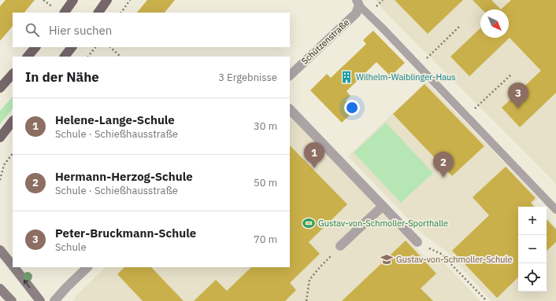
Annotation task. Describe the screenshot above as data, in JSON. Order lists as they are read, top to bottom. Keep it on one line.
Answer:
{"streets":{"street":["Schützenstraße"]},"places":{"building":["Wilhelm-Waiblinger-Haus"],"sports":["Gustav-von-Schmoller-Sporthalle"],"school or university":["Gustav-von-Schmoller-Schule"]},"north":"bottom right","page":{"search":"Hier suchen","heading":["In der Nähe","3 Ergebnisse"],"pins":["3","1","2"],"list":[{"mark":"1","name":"Helene-Lange-Schule","note":"Schule · Schießhausstraße","value":"30 m"},{"mark":"2","name":"Hermann-Herzog-Schule","note":"Schule · Schießhausstraße","value":"50 m"},{"mark":"3","name":"Peter-Bruckmann-Schule","note":"Schule","value":"70 m"}],"map_buttons":["+","−"]}}
